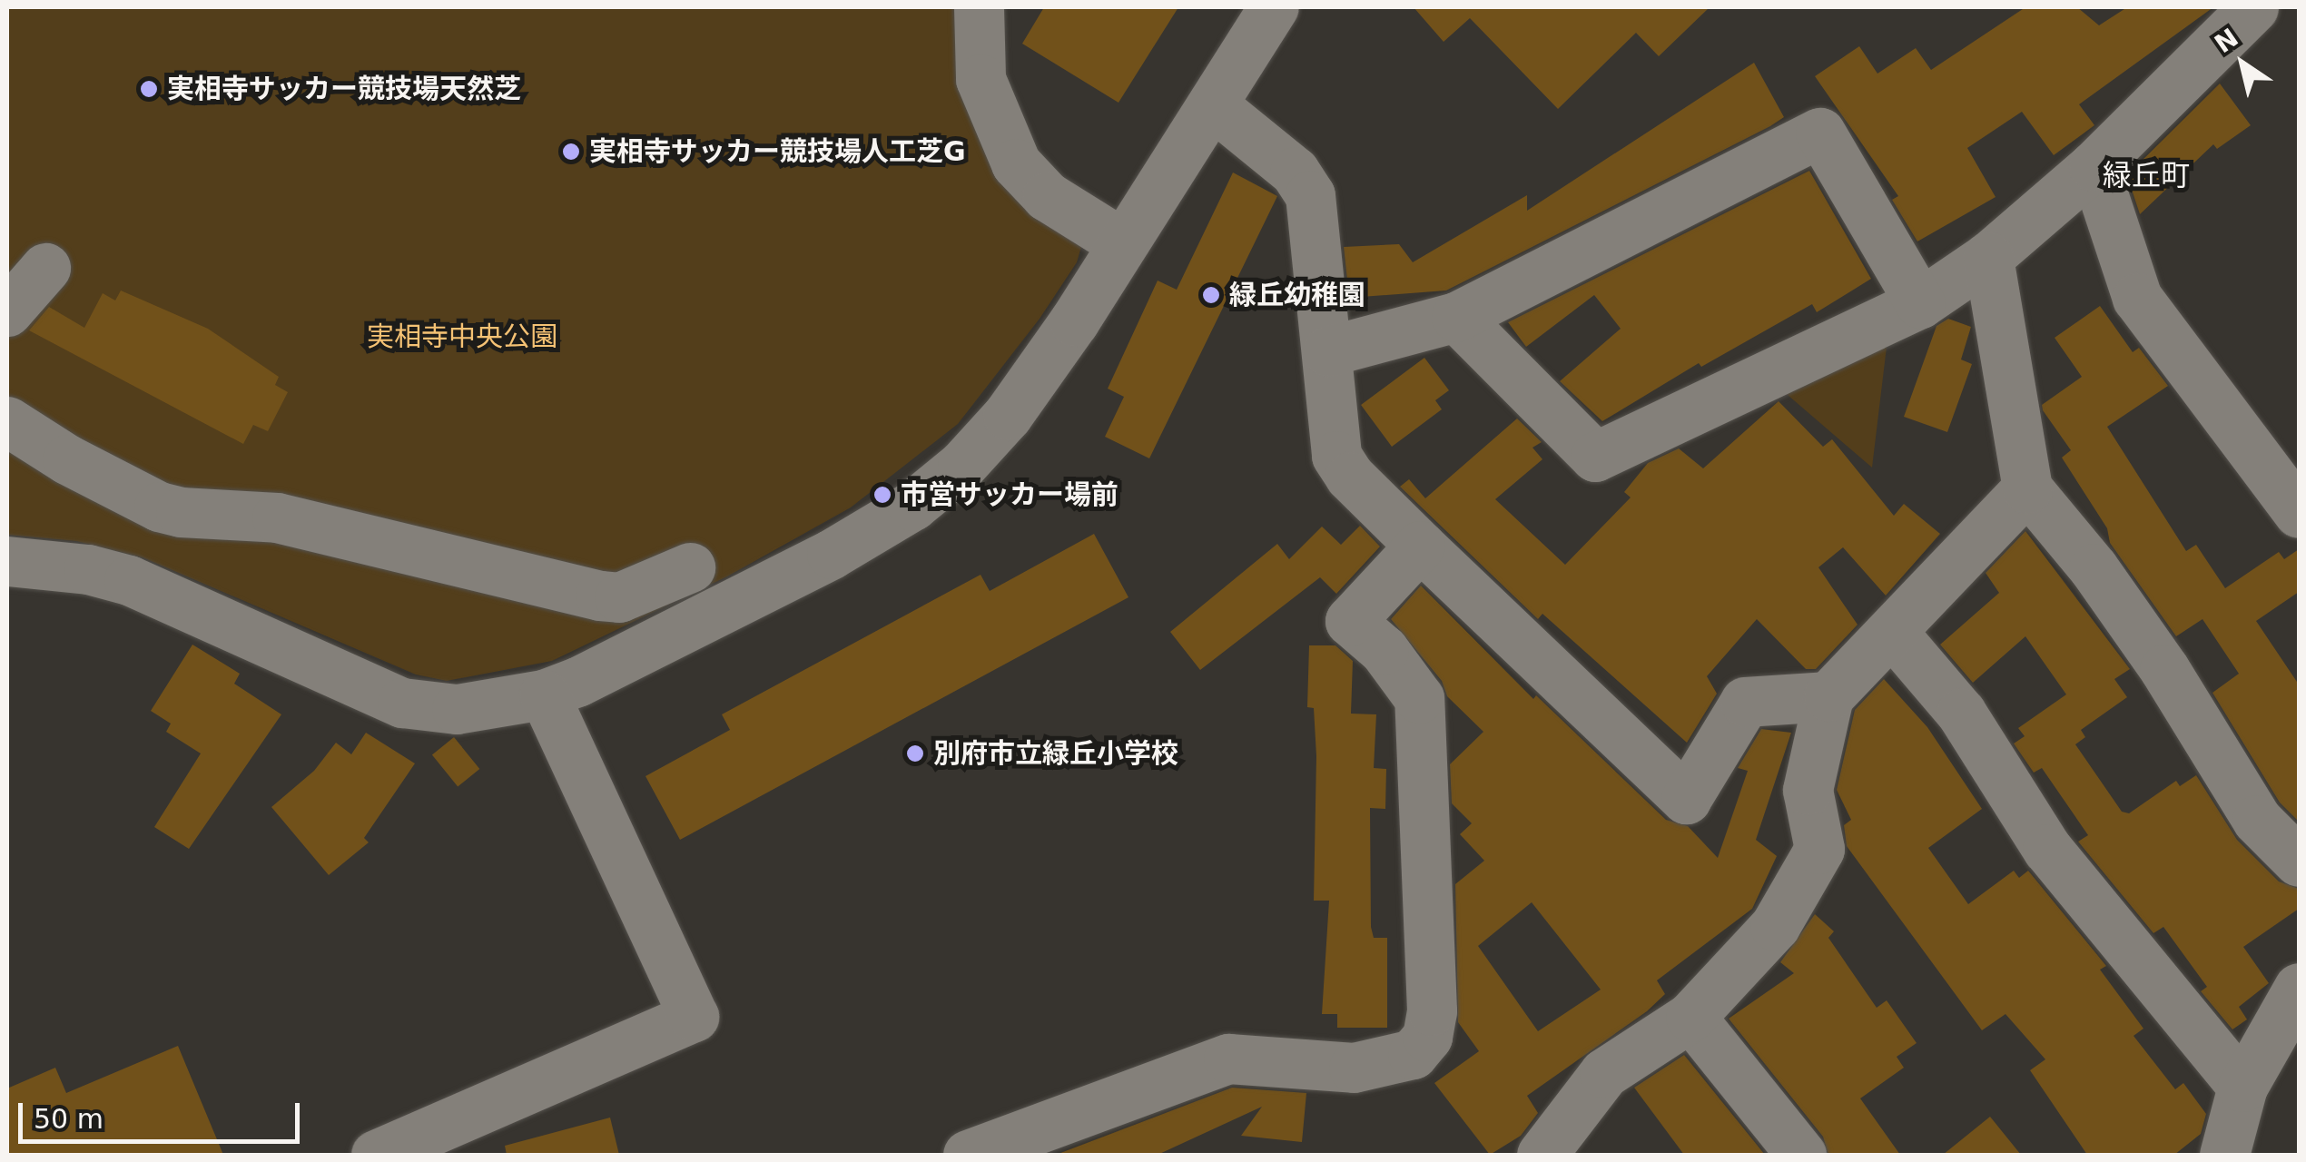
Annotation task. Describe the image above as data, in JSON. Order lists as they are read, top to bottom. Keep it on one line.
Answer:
{"districts":["緑丘町"],"parks":["実相寺中央公園"],"places":["実相寺サッカー競技場天然芝","実相寺サッカー競技場人工芝G","緑丘幼稚園","市営サッカー場前","別府市立緑丘小学校"],"scale_bar":"50 m","north":"top left"}
